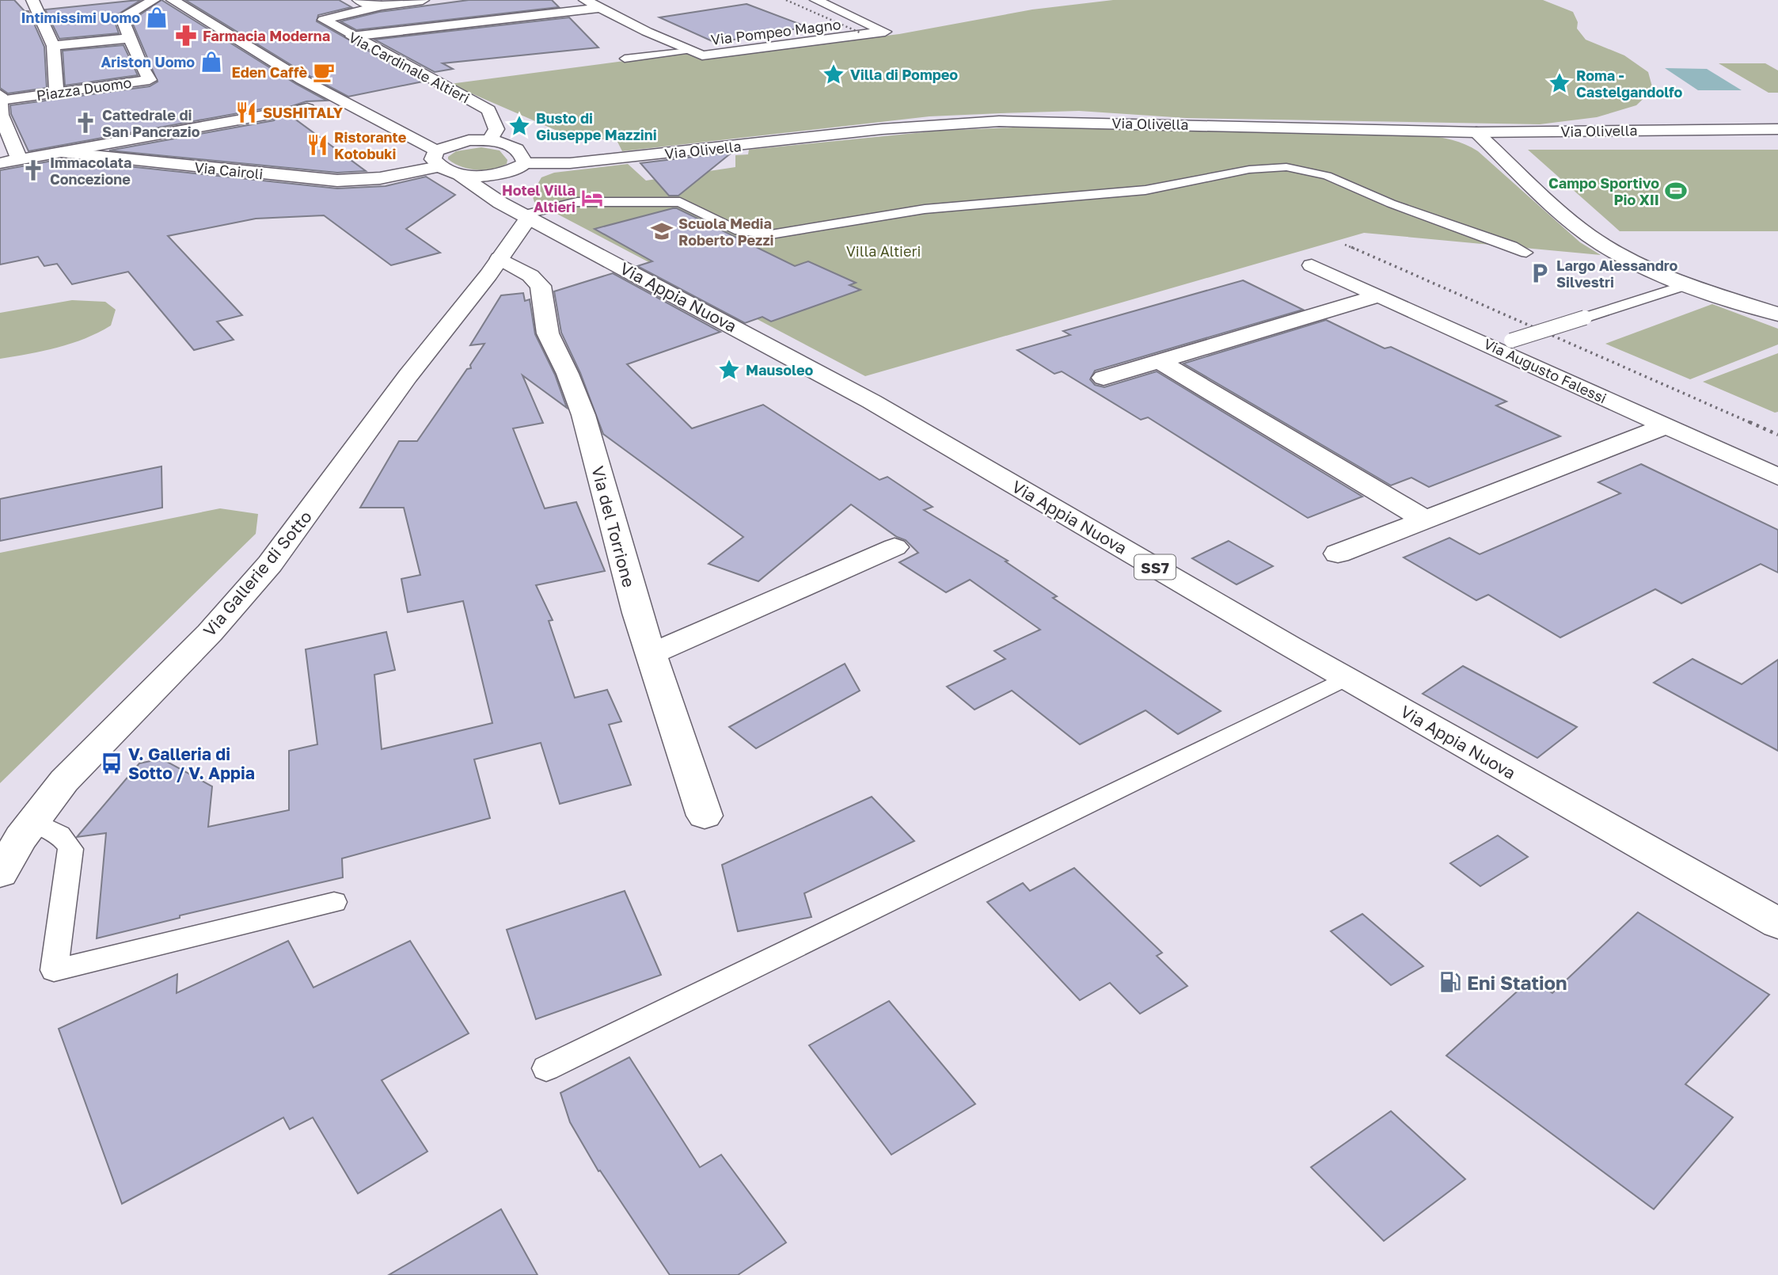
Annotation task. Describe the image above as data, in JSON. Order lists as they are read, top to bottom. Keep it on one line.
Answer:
{"streets":{"street":["Via Pompeo Magno","Via Cardinale Altieri","Piazza Duomo","Via Olivella","Via Cairoli","Via Appia Nuova","Via Augusto Falessi","Via del Torrione","SS7","Via Gallerie di Sotto"]},"crossings":[["Via Cardinale Altieri","Via Cairoli"],["Via Olivella","Via Appia Nuova"],["Via Appia Nuova","Via Gallerie di Sotto"],["Via del Torrione","Via Gallerie di Sotto"]],"parks":["Villa Altieri"],"places":{"shop":["Intimissimi Uomo","Ariston Uomo"],"pharmacy":["Farmacia Moderna"],"cafe":["Eden Caffè"],"place":["Villa di Pompeo","Roma - Castelgandolfo","Busto di Giuseppe Mazzini","Mausoleo"],"restaurant":["SUSHITALY","Ristorante Kotobuki"],"church":["Cattedrale di San Pancrazio","Immacolata Concezione"],"sports":["Campo Sportivo Pio XII"],"hotel":["Hotel Villa Altieri"],"school or university":["Scuola Media Roberto Pezzi"],"parking":["Largo Alessandro Silvestri"],"bus stop":["V. Galleria di Sotto / V. Appia"],"fuel station":["Eni Station"]}}
